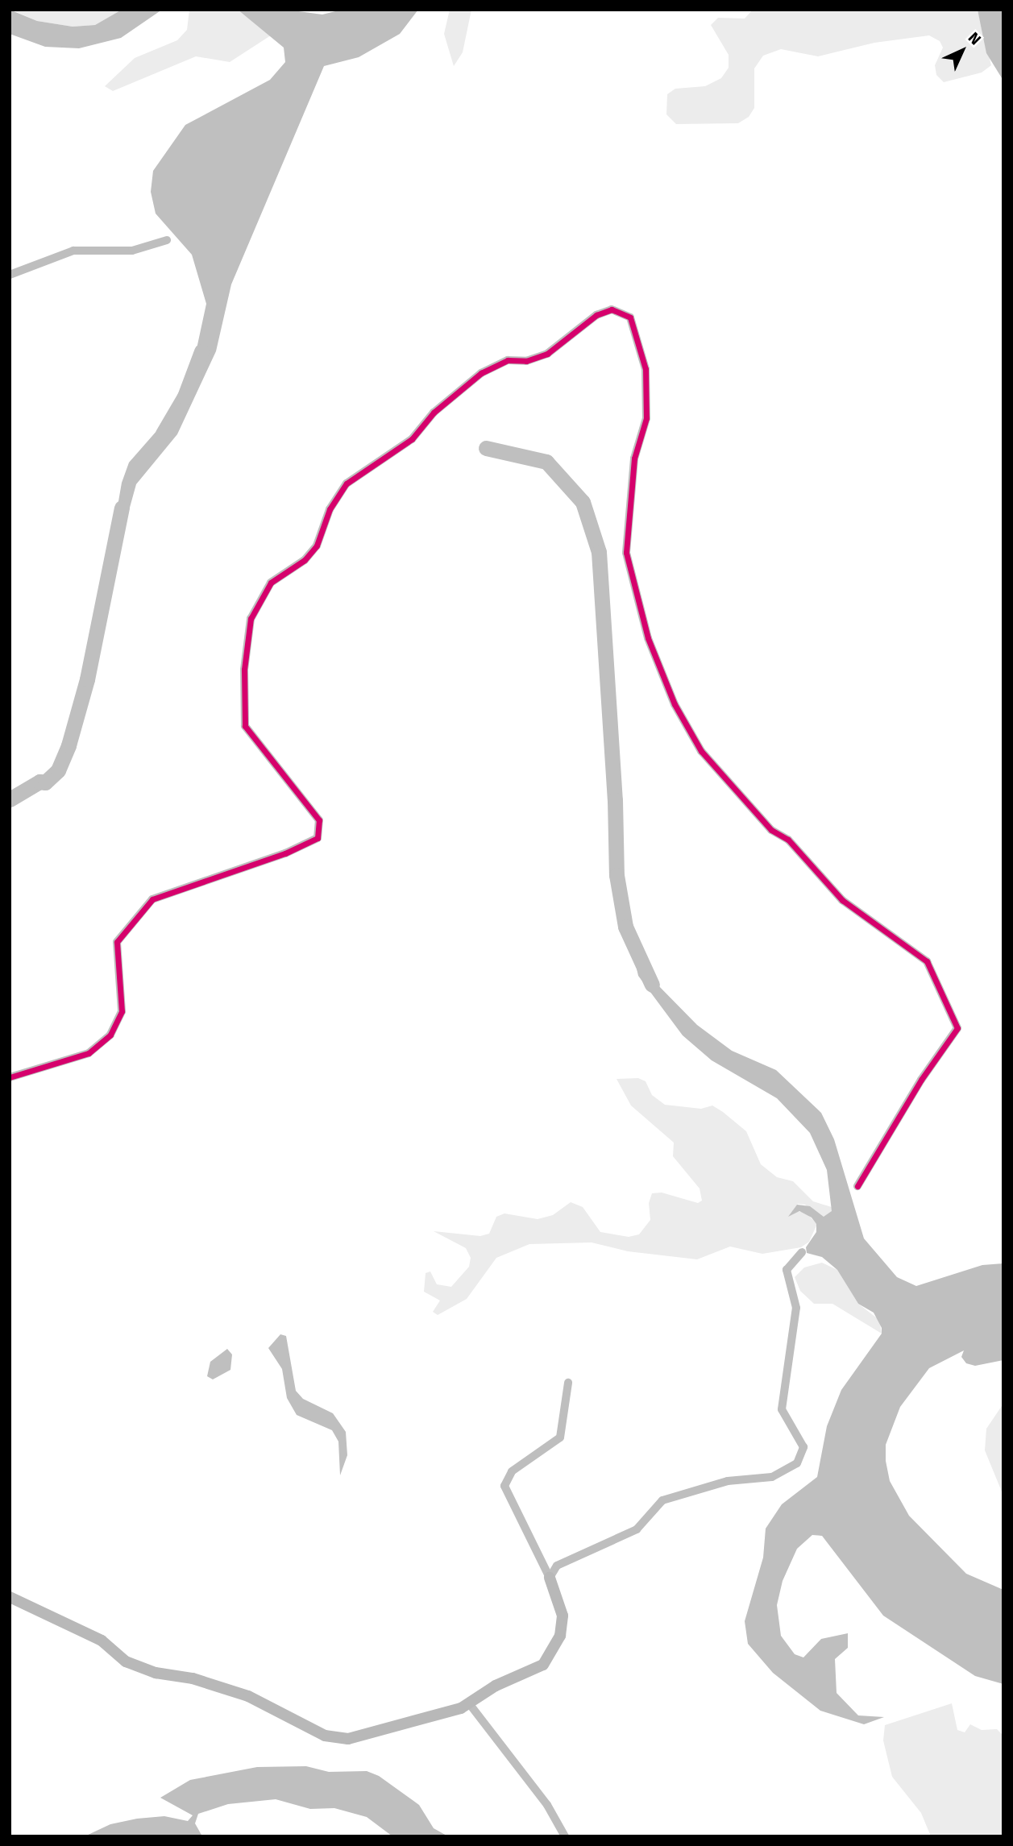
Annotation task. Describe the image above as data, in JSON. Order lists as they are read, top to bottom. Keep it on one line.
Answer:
{"north":"top right"}
